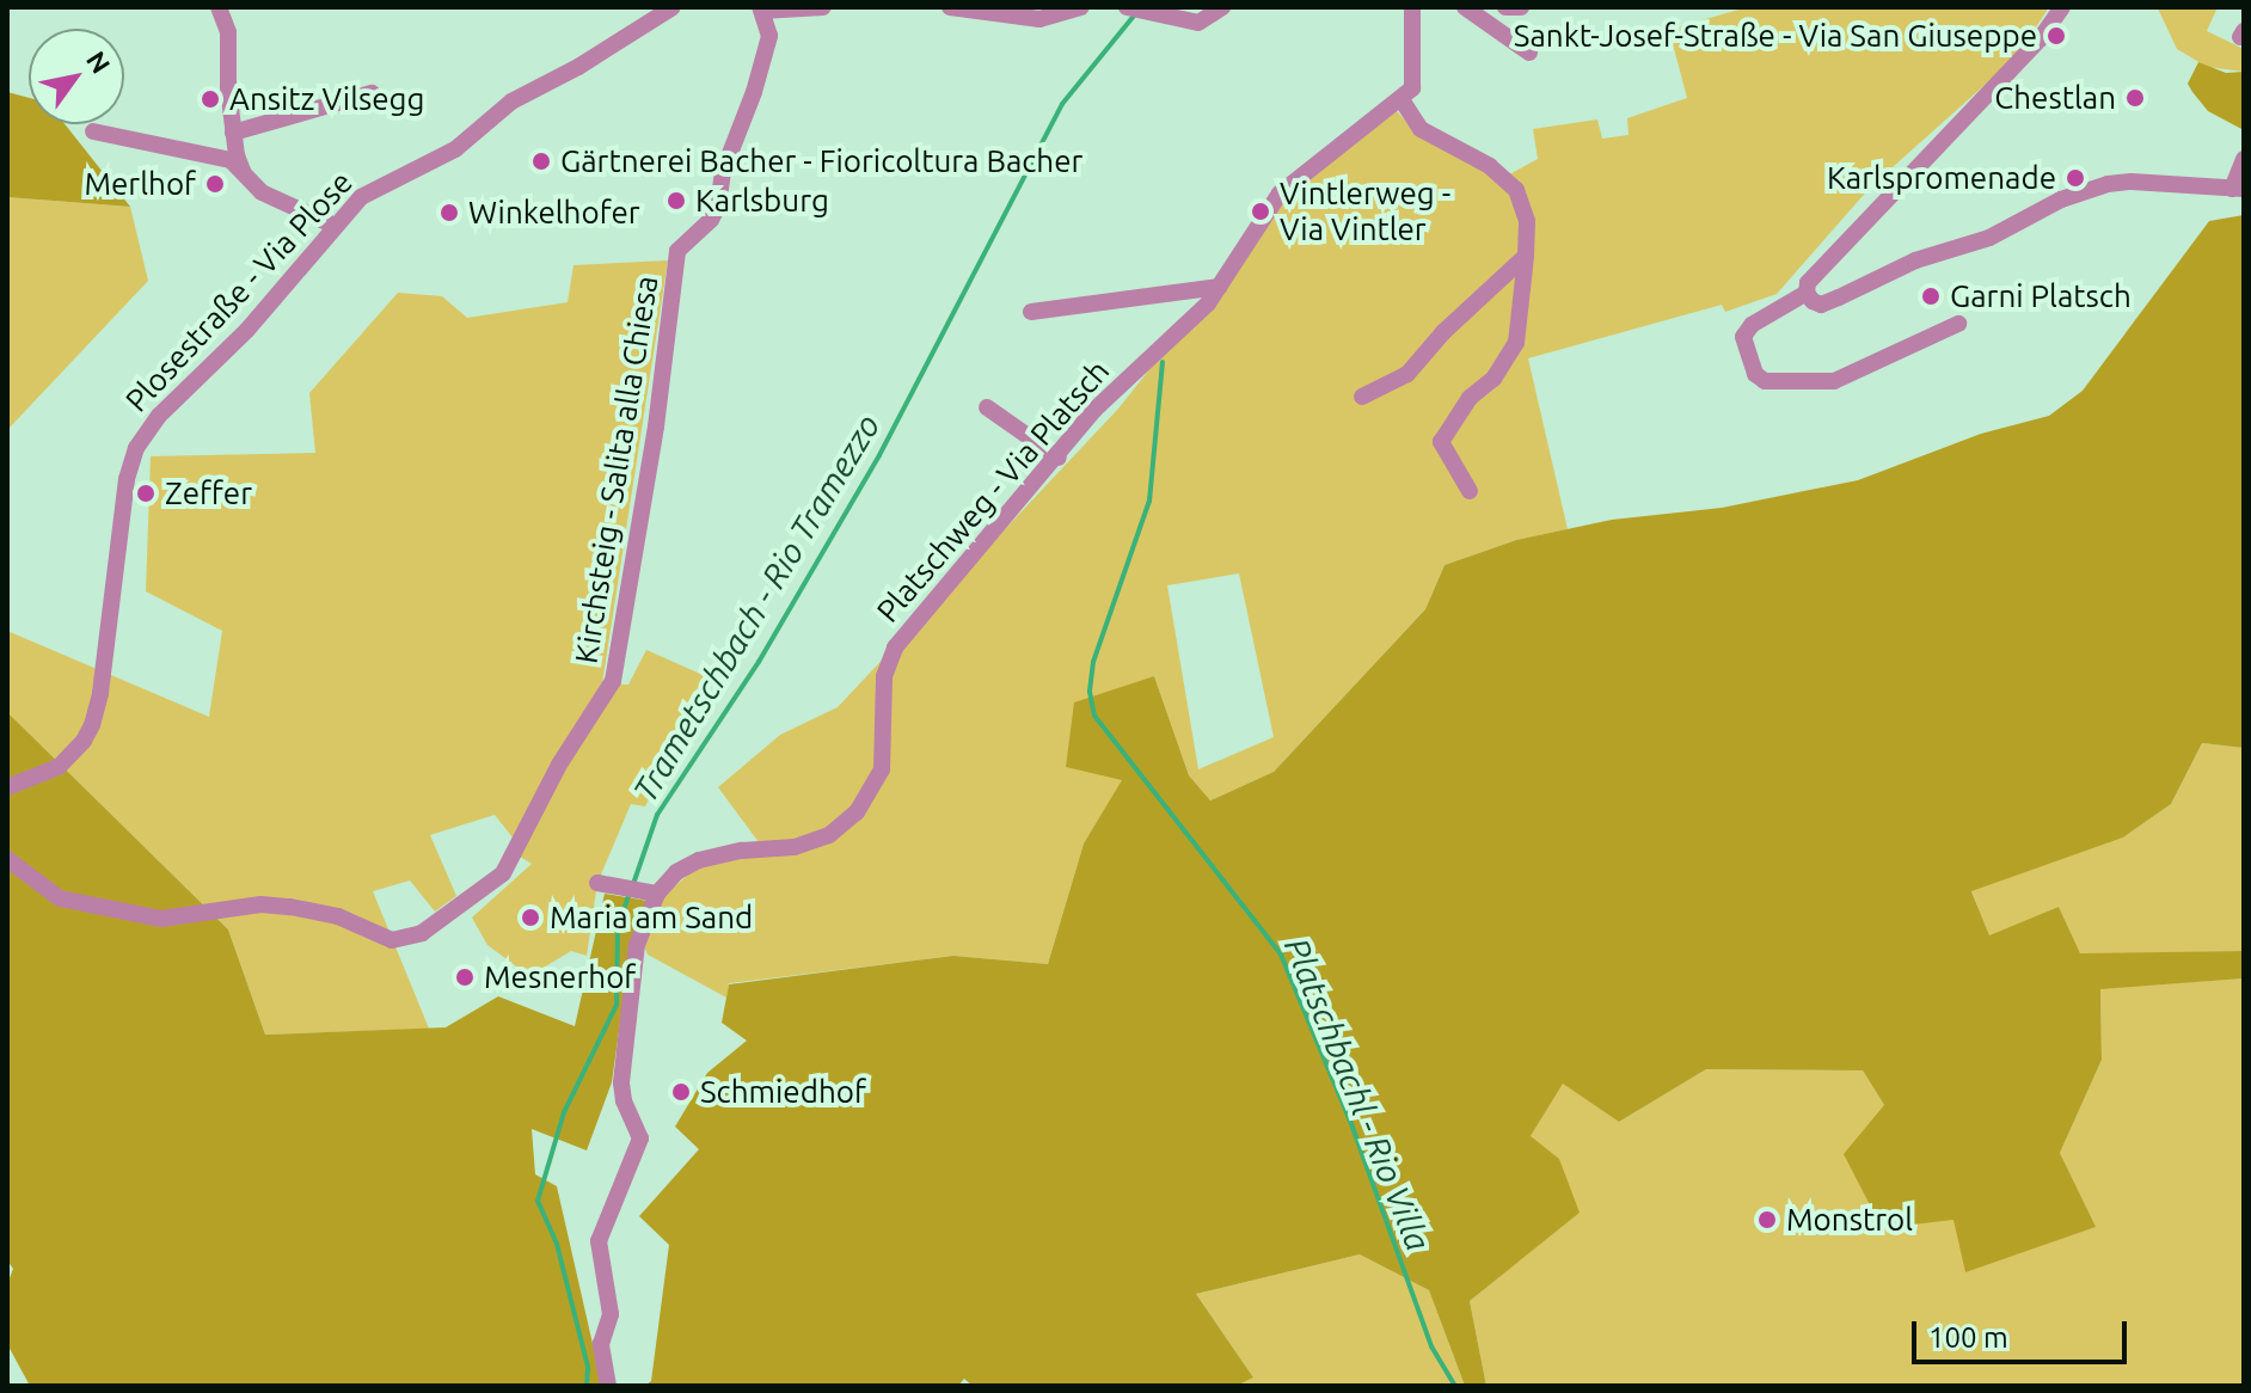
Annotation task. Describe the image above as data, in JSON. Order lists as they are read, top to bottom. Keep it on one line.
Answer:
{"streets":{"street":["Plosestraße - Via Plose","Kirchsteig - Salita alla Chiesa","Platschweg - Via Platsch"]},"water":["Trametschbach - Rio Tramezzo","Platschbachl - Rio Villa"],"places":["Sankt-Josef-Straße - Via San Giuseppe","Chestlan","Ansitz Vilsegg","Gärtnerei Bacher - Fioricoltura Bacher","Karlspromenade","Merlhof","Karlsburg","Vintlerweg - Via Vintler","Winkelhofer","Garni Platsch","Zeffer","Maria am Sand","Mesnerhof","Schmiedhof","Monstrol"],"scale_bar":"100 m","north":"top right"}
